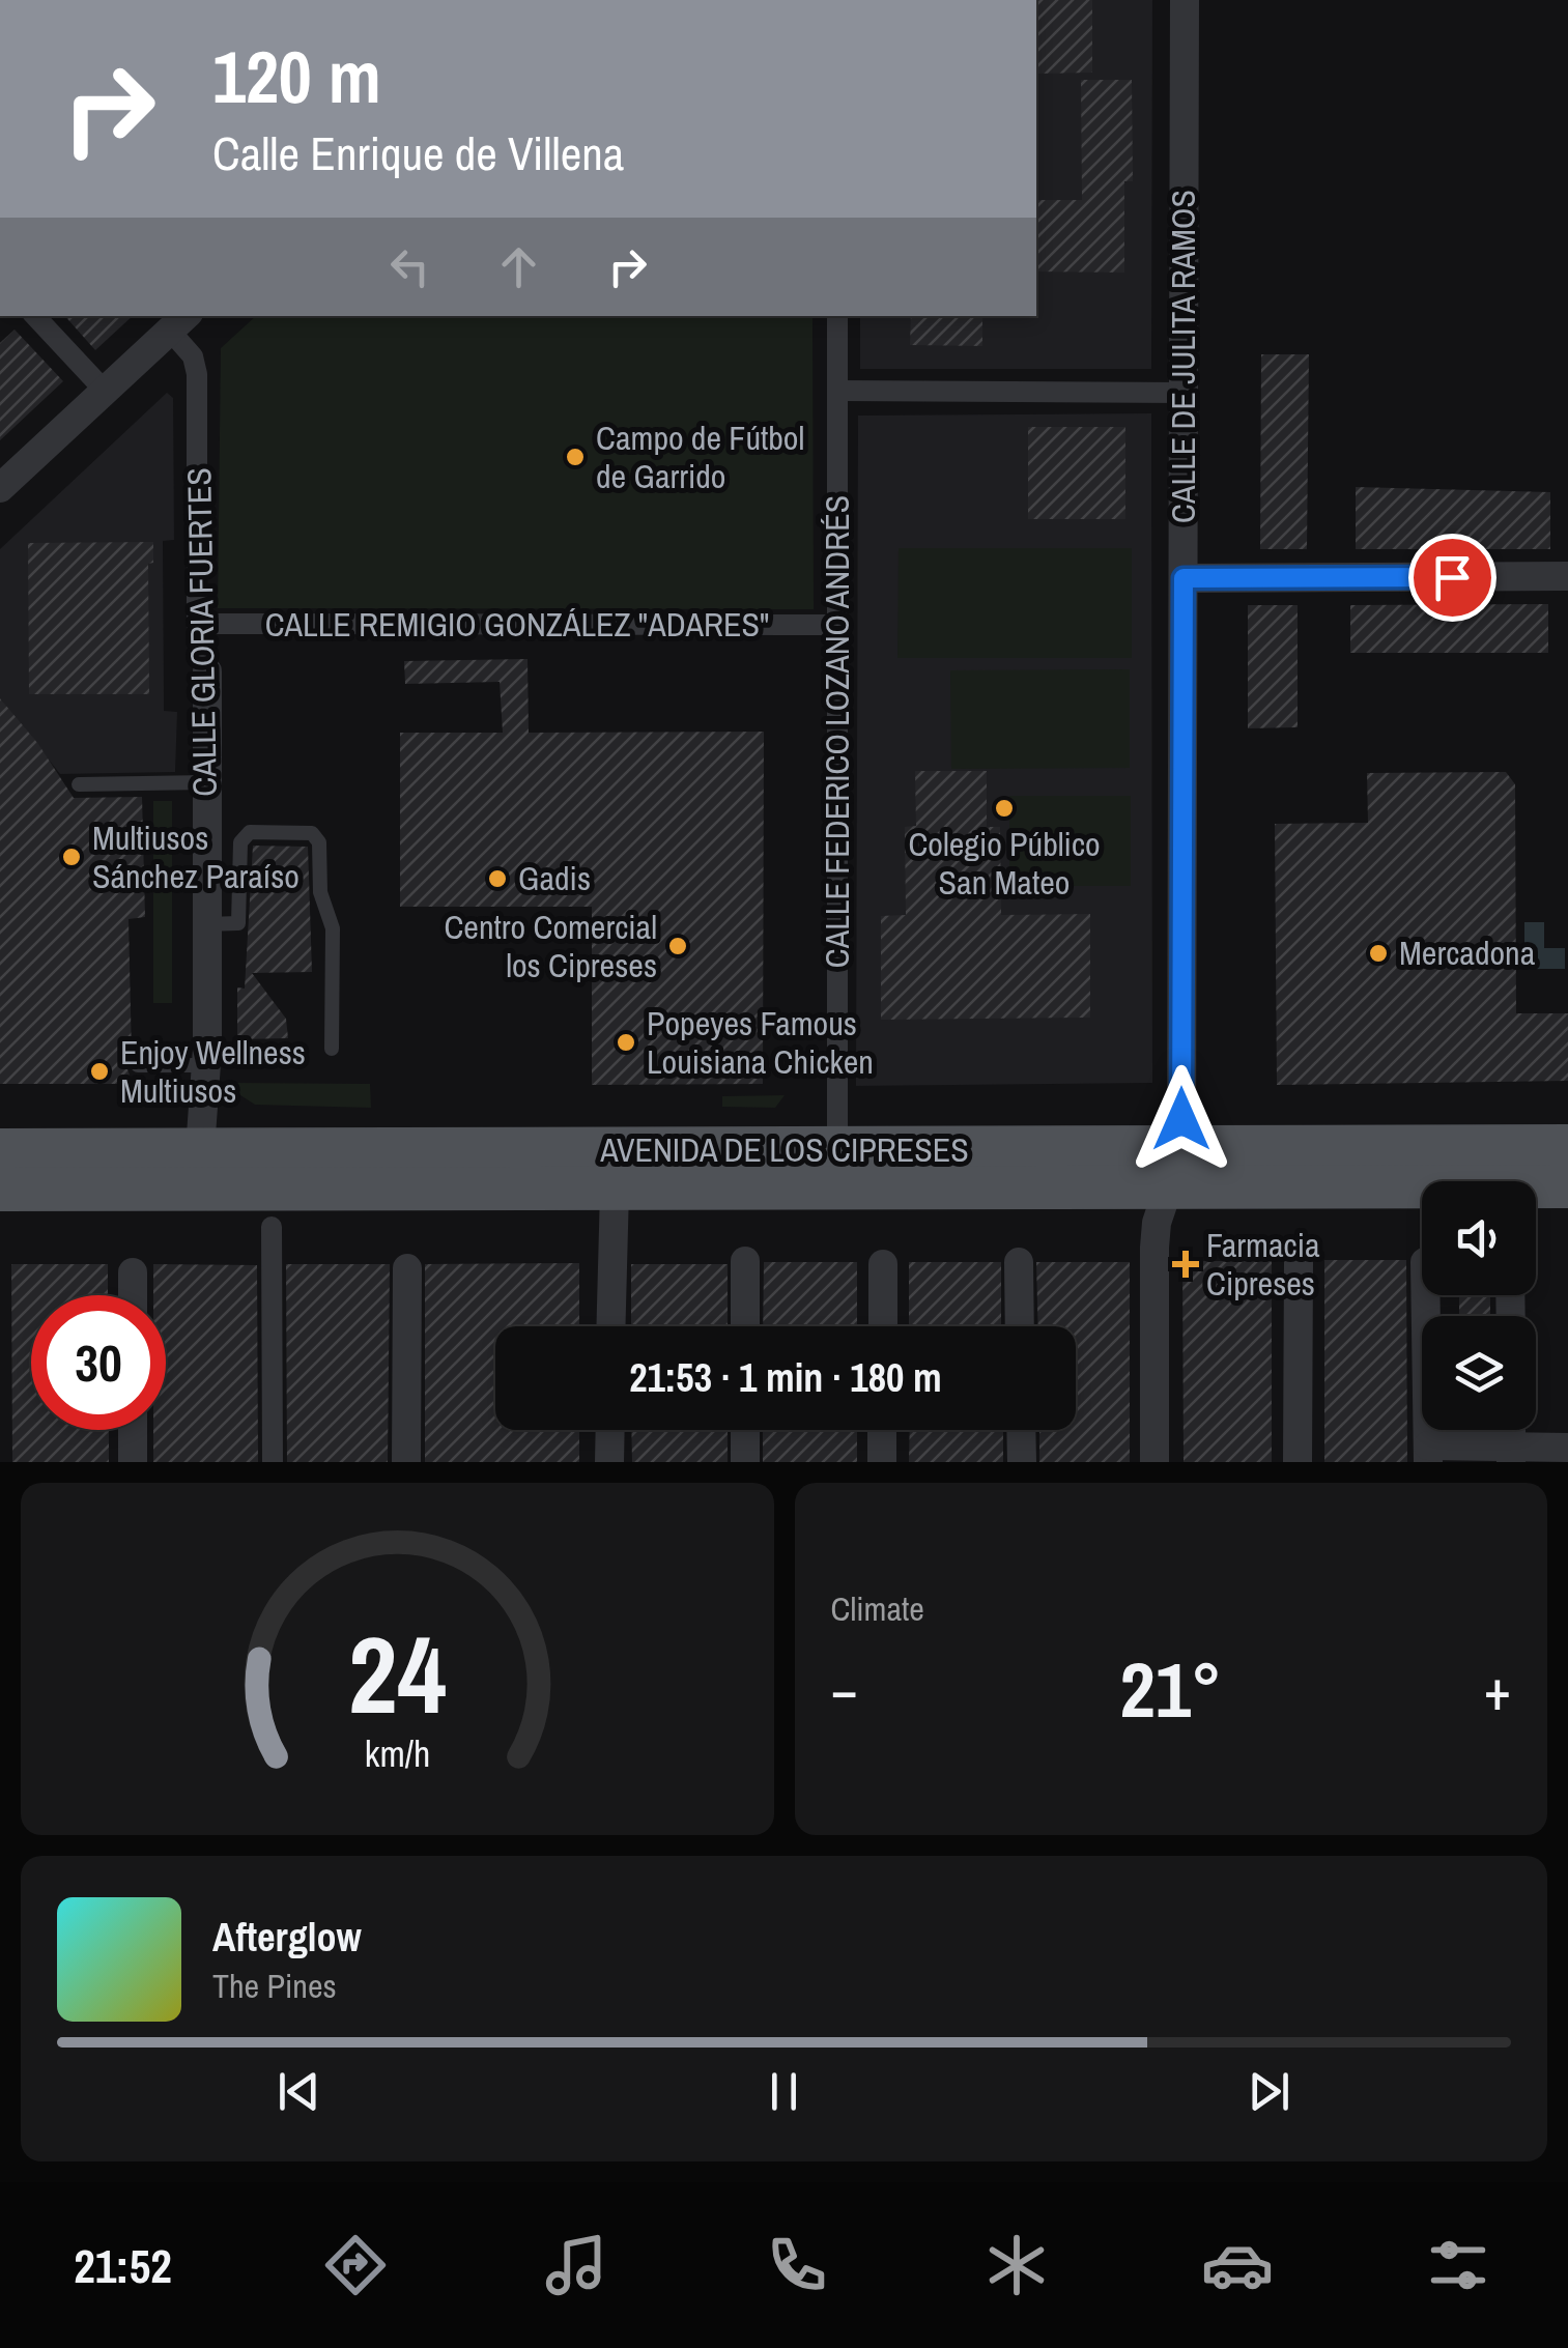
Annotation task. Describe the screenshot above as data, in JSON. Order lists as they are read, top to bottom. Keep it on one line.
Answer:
{"streets":{"main road":["AVENIDA DE LOS CIPRESES"],"street":["CALLE DE JULITA RAMOS","CALLE REMIGIO GONZÁLEZ \"ADARES\"","CALLE GLORIA FUERTES","CALLE FEDERICO LOZANO ANDRÉS"]},"crossings":[["CALLE DE JULITA RAMOS","AVENIDA DE LOS CIPRESES"],["CALLE REMIGIO GONZÁLEZ \"ADARES\"","CALLE GLORIA FUERTES"],["CALLE REMIGIO GONZÁLEZ \"ADARES\"","CALLE FEDERICO LOZANO ANDRÉS"],["CALLE GLORIA FUERTES","AVENIDA DE LOS CIPRESES"],["CALLE FEDERICO LOZANO ANDRÉS","AVENIDA DE LOS CIPRESES"]],"places":{"other":["Campo de Fútbol de Garrido","Colegio Público San Mateo","Multiusos Sánchez Paraíso","Gadis","Centro Comercial los Cipreses","Mercadona","Popeyes Famous Louisiana Chicken","Enjoy Wellness Multiusos"],"health":["Farmacia Cipreses"]},"page":{"turn":["120 m","Calle Enrique de Villena"],"limit":"30","trip":"21:53 · 1 min · 180 m","tile":"Climate","heat":["−","21°","+"],"song":["Afterglow","The Pines"],"tabs":"21:52","gauge":["24","km/h"]}}
